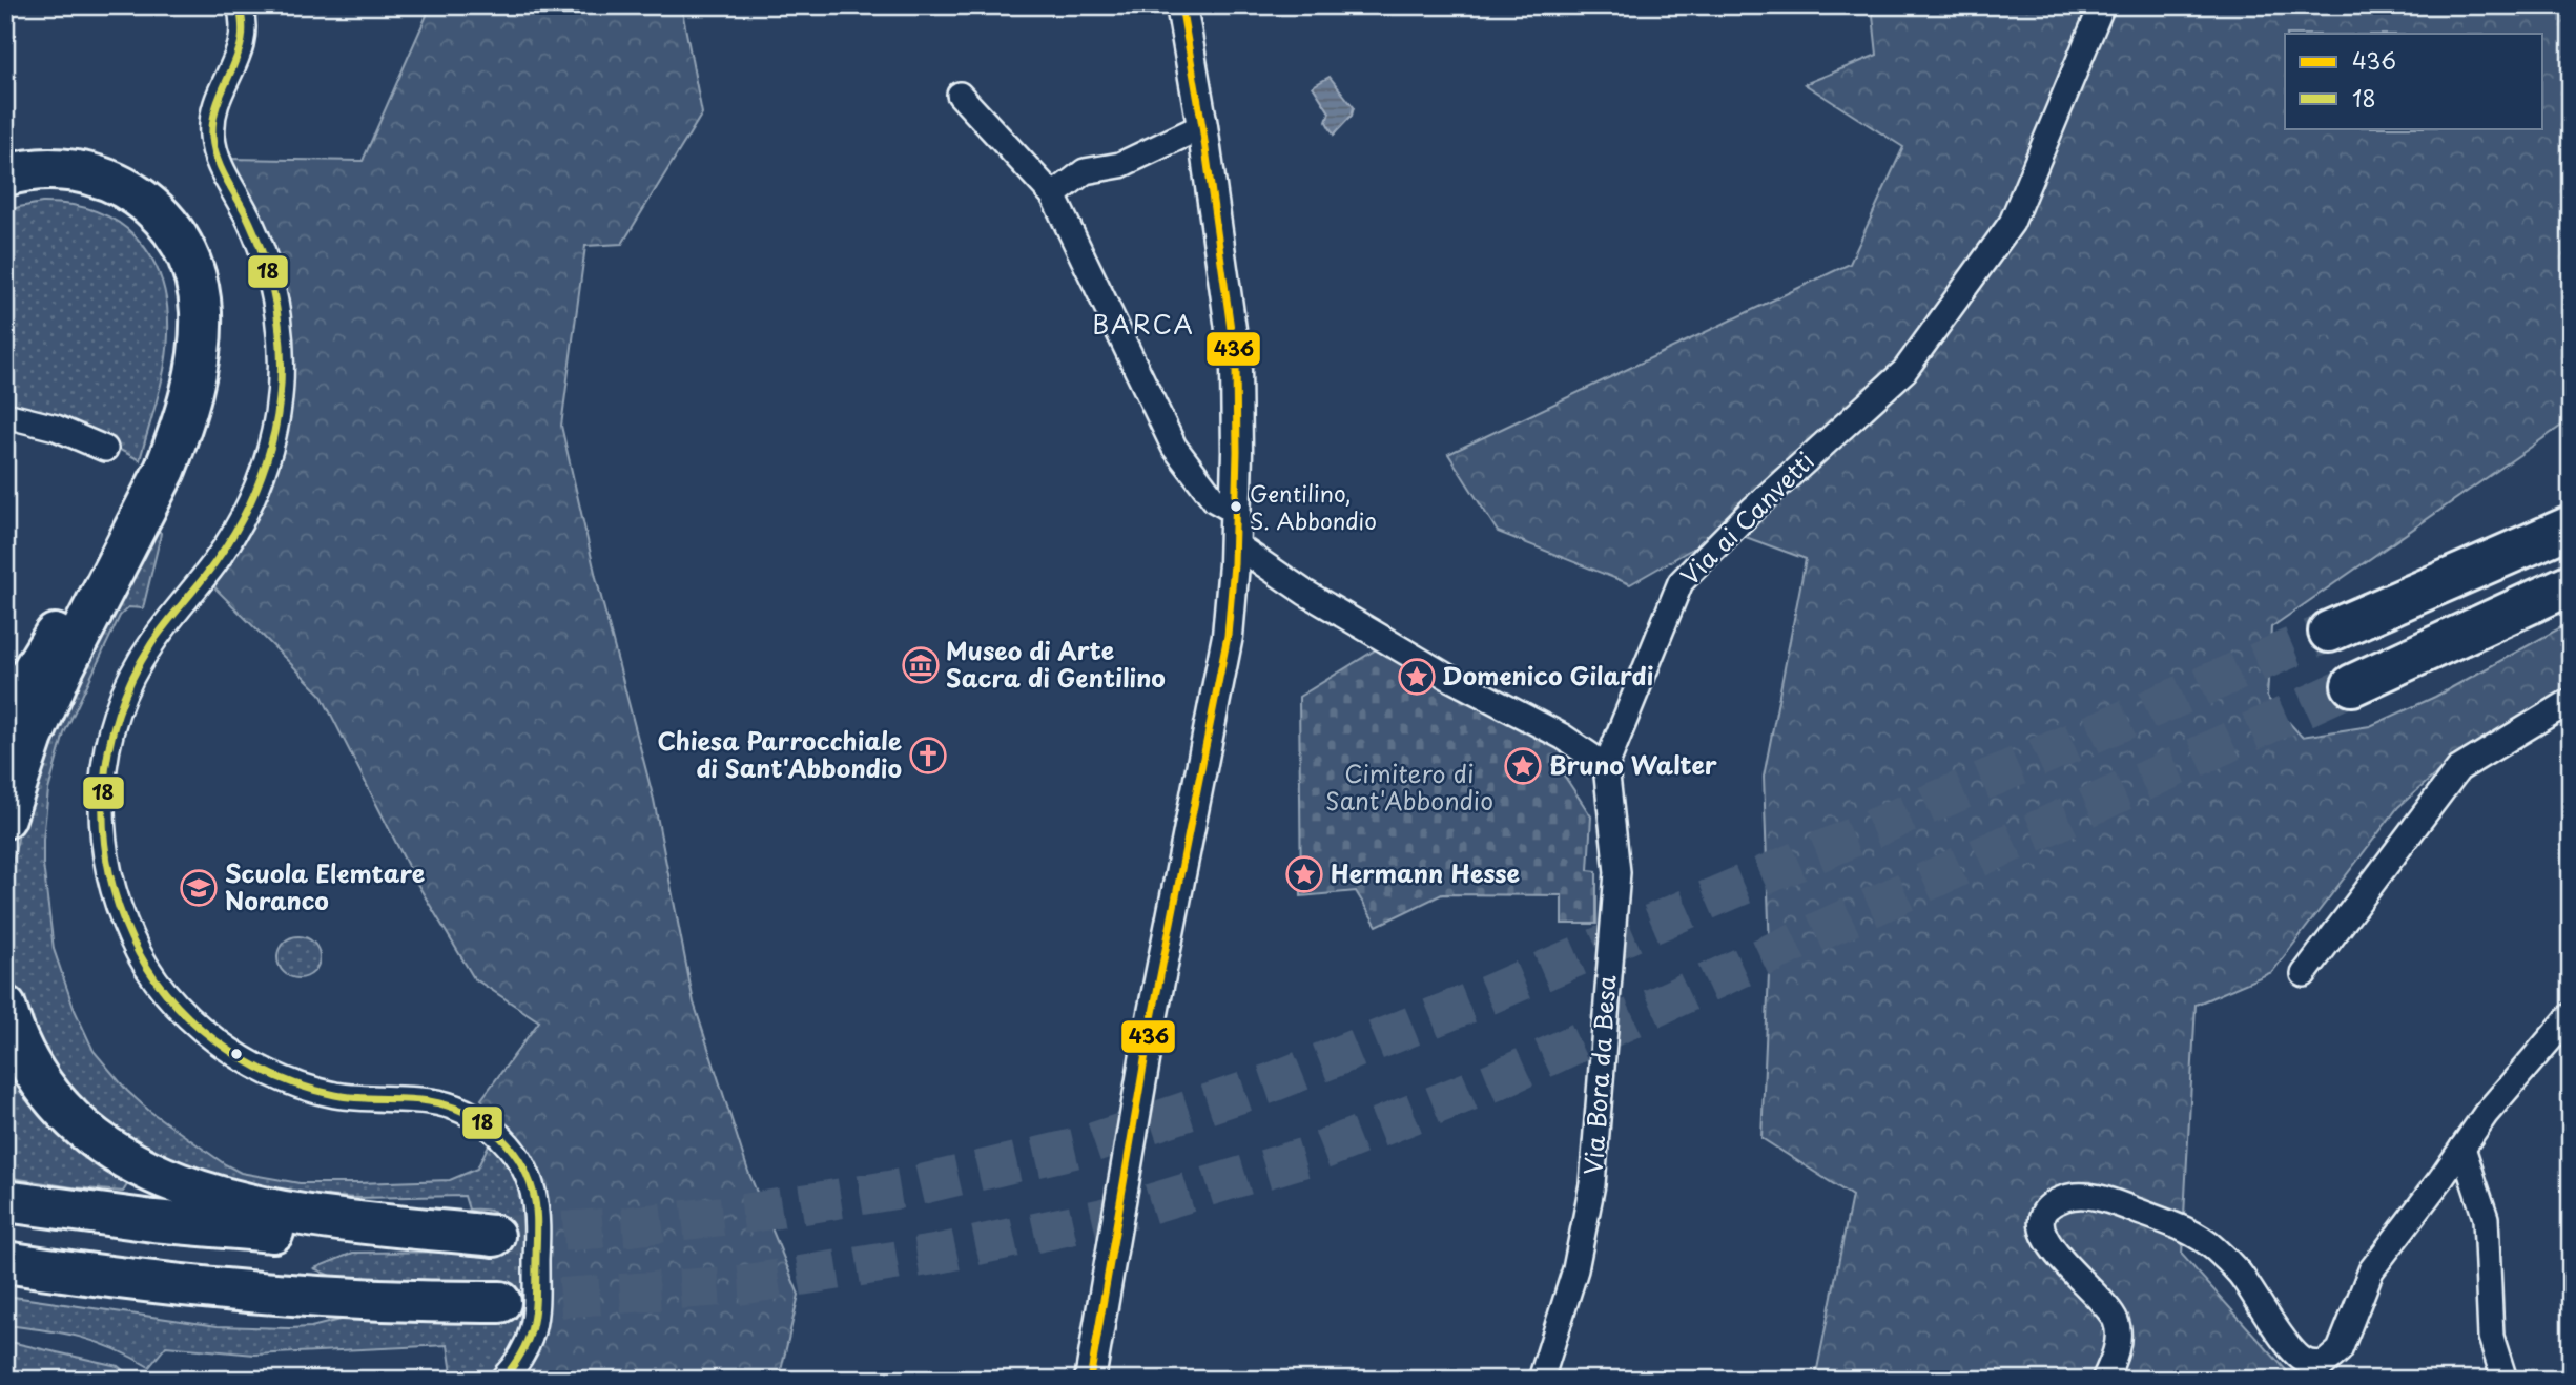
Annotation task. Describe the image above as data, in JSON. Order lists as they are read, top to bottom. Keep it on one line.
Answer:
{"streets":{"street":["Via ai Canvetti","Via Bora da Besa"]},"crossings":[["Via ai Canvetti","Via Bora da Besa"]],"districts":["BARCA"],"parks":["Cimitero di Sant'Abbondio"],"places":{"other":["Gentilino, S. Abbondio"],"museum":["Museo di Arte Sacra di Gentilino"],"place":["Domenico Gilardi","Bruno Walter","Hermann Hesse"],"church":["Chiesa Parrocchiale di Sant'Abbondio"],"school or university":["Scuola Elemtare Noranco"]},"lines":["transit line 436","transit line 18"],"legend":["436","18"]}
